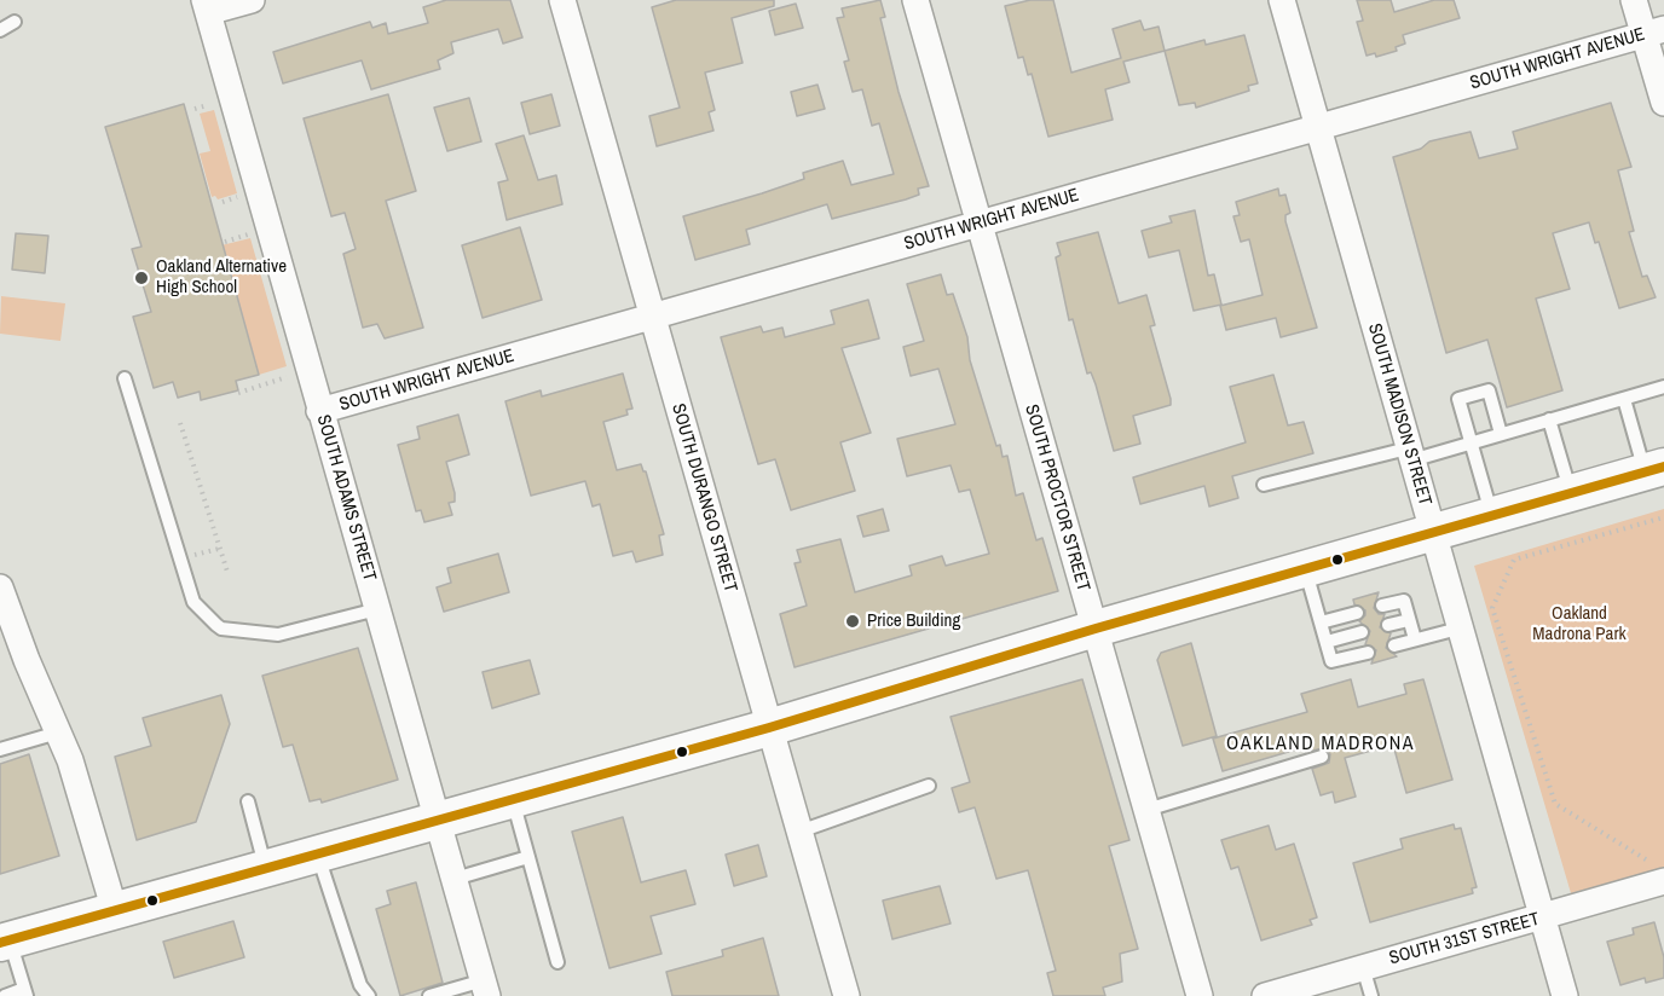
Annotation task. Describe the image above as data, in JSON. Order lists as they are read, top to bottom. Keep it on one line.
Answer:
{"streets":{"street":["SOUTH WRIGHT AVENUE","SOUTH MADISON STREET","SOUTH ADAMS STREET","SOUTH DURANGO STREET","SOUTH PROCTOR STREET","SOUTH 31ST STREET"]},"crossings":[["SOUTH WRIGHT AVENUE","SOUTH MADISON STREET"],["SOUTH WRIGHT AVENUE","SOUTH ADAMS STREET"],["SOUTH WRIGHT AVENUE","SOUTH DURANGO STREET"],["SOUTH WRIGHT AVENUE","SOUTH PROCTOR STREET"],["SOUTH MADISON STREET","SOUTH 31ST STREET"]],"districts":["OAKLAND MADRONA"],"parks":["Oakland Madrona Park"],"places":["Oakland Alternative High School","Price Building"]}
